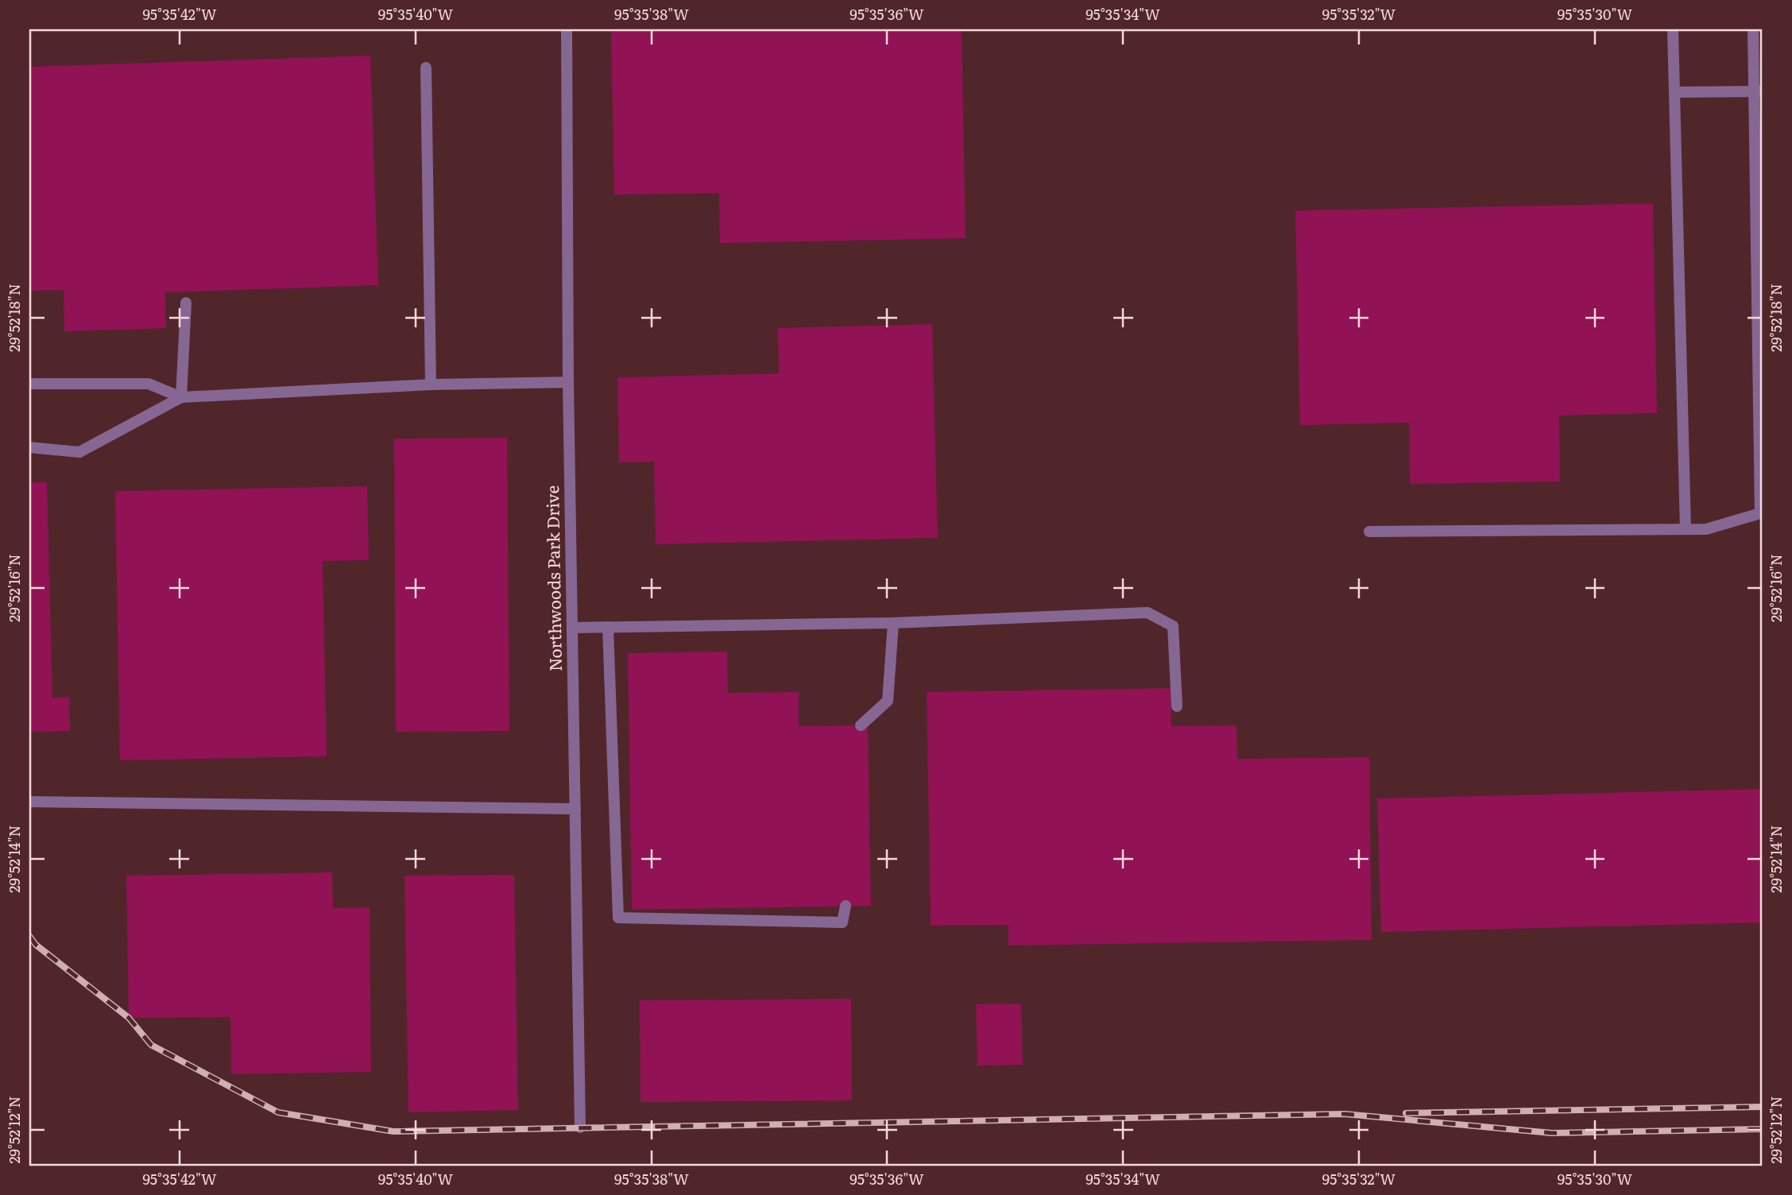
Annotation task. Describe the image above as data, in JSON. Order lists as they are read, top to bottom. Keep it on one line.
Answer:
{"streets":{"street":["Northwoods Park Drive"]},"coordinates":["95°35'42\"W","95°35'40\"W","95°35'38\"W","95°35'36\"W","95°35'34\"W","95°35'32\"W","95°35'30\"W","29°52'18\"N","29°52'16\"N","29°52'14\"N","29°52'12\"N"]}
